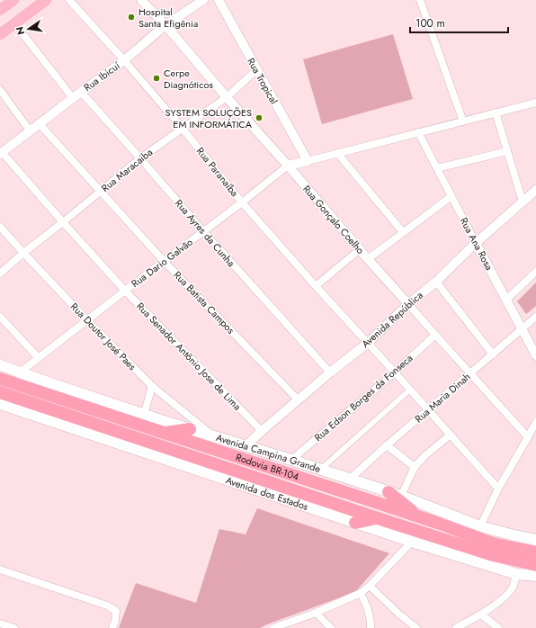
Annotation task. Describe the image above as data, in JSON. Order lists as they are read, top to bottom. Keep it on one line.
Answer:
{"streets":{"highway":["Rodovia BR-104"],"main road":["Avenida Campina Grande","Avenida dos Estados"],"street":["Rua Ibicuí","Rua Tropical","Rua Maracaiba","Rua Paranaíba","Rua Gonçalo Coelho","Rua Ayres da Cunha","Rua Ana Rosa","Rua Dario Galvão","Rua Batista Campos","Avenida República","Rua Doutor José Paes","Rua Senador Antônio Jose de Lima","Rua Edson Borges da Fonseca","Rua Maria Dinah"]},"crossings":[["Rua Ibicuí","Rua Paranaíba"],["Rua Ibicuí","Rua Gonçalo Coelho"],["Rua Ibicuí","Rua Ayres da Cunha"],["Rua Ibicuí","Rua Batista Campos"],["Rua Ibicuí","Rua Senador Antônio Jose de Lima"],["Rua Tropical","Rua Maracaiba"],["Rua Tropical","Rua Dario Galvão"],["Rua Maracaiba","Rua Paranaíba"],["Rua Maracaiba","Rua Gonçalo Coelho"],["Rua Maracaiba","Rua Ayres da Cunha"],["Rua Maracaiba","Rua Batista Campos"],["Rua Maracaiba","Rua Doutor José Paes"],["Rua Maracaiba","Rua Senador Antônio Jose de Lima"],["Rua Paranaíba","Rua Dario Galvão"],["Rua Paranaíba","Avenida República"],["Rua Paranaíba","Rua Edson Borges da Fonseca"],["Rua Paranaíba","Rua Maria Dinah"],["Rua Gonçalo Coelho","Rua Dario Galvão"],["Rua Gonçalo Coelho","Avenida República"],["Rua Gonçalo Coelho","Rua Edson Borges da Fonseca"],["Rua Gonçalo Coelho","Rua Maria Dinah"],["Rua Ayres da Cunha","Rua Dario Galvão"],["Rua Ayres da Cunha","Avenida República"],["Rua Ana Rosa","Avenida República"],["Rua Ana Rosa","Rua Maria Dinah"],["Rua Dario Galvão","Rua Batista Campos"],["Rua Dario Galvão","Rua Doutor José Paes"],["Rua Dario Galvão","Rua Senador Antônio Jose de Lima"],["Rua Dario Galvão","Avenida Campina Grande"],["Rua Batista Campos","Avenida República"],["Avenida República","Rua Senador Antônio Jose de Lima"],["Avenida República","Avenida Campina Grande"],["Rua Doutor José Paes","Avenida Campina Grande"],["Rua Edson Borges da Fonseca","Avenida Campina Grande"],["Rua Maria Dinah","Avenida Campina Grande"]],"places":["Hospital Santa Efigênia","Cerpe Diagnóticos","SYSTEM SOLUÇÕES EM INFORMÁTICA"],"scale_bar":"100 m","north":"left"}
